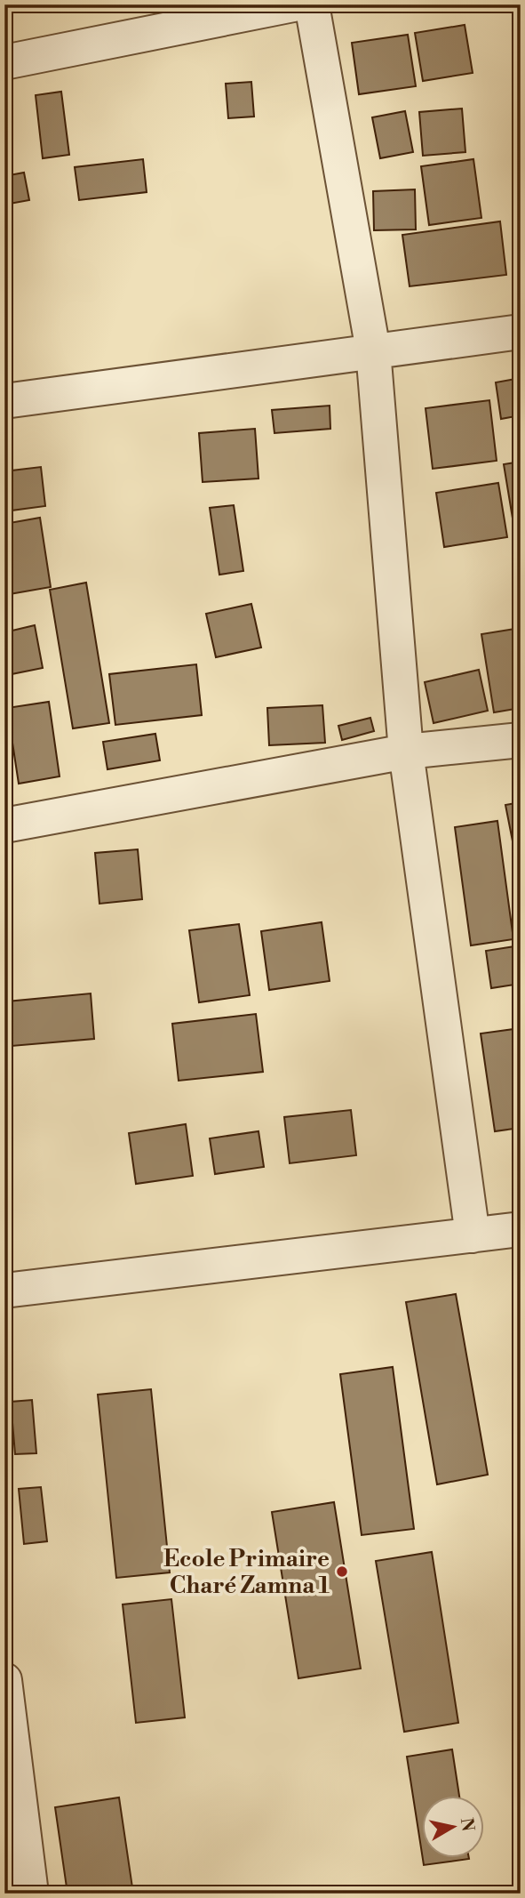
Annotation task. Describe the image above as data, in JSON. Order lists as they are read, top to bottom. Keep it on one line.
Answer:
{"places":["Ecole Primaire Charé Zamna 1"],"north":"right"}
